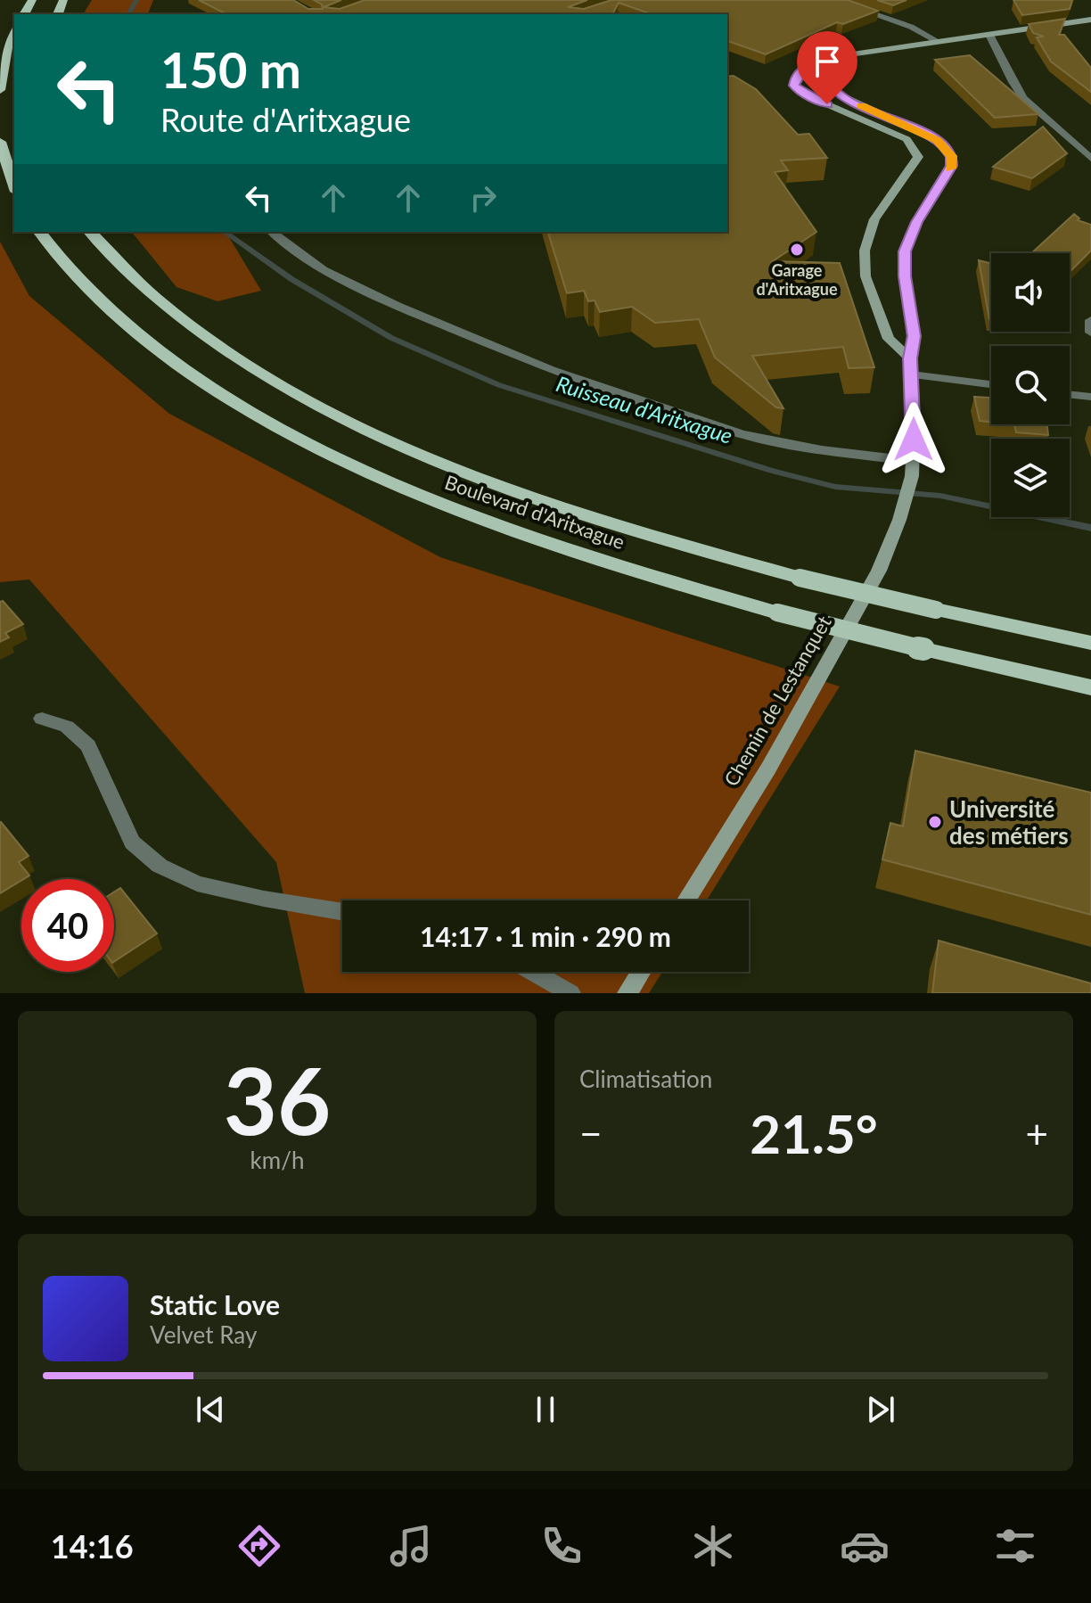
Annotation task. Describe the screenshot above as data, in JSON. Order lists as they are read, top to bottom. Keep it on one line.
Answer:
{"streets":{"main road":["Boulevard d'Aritxague"],"street":["Chemin de Lestanquet"]},"water":["Ruisseau d'Aritxague"],"places":["Garage d'Aritxague","Université des métiers"],"page":{"turn":["150 m","Route d'Aritxague"],"limit":"40","trip":"14:17 · 1 min · 290 m","tile":[["36","km/h"],"Climatisation"],"heat":["−","21.5°","+"],"song":["Static Love","Velvet Ray"],"tabs":"14:16"}}
